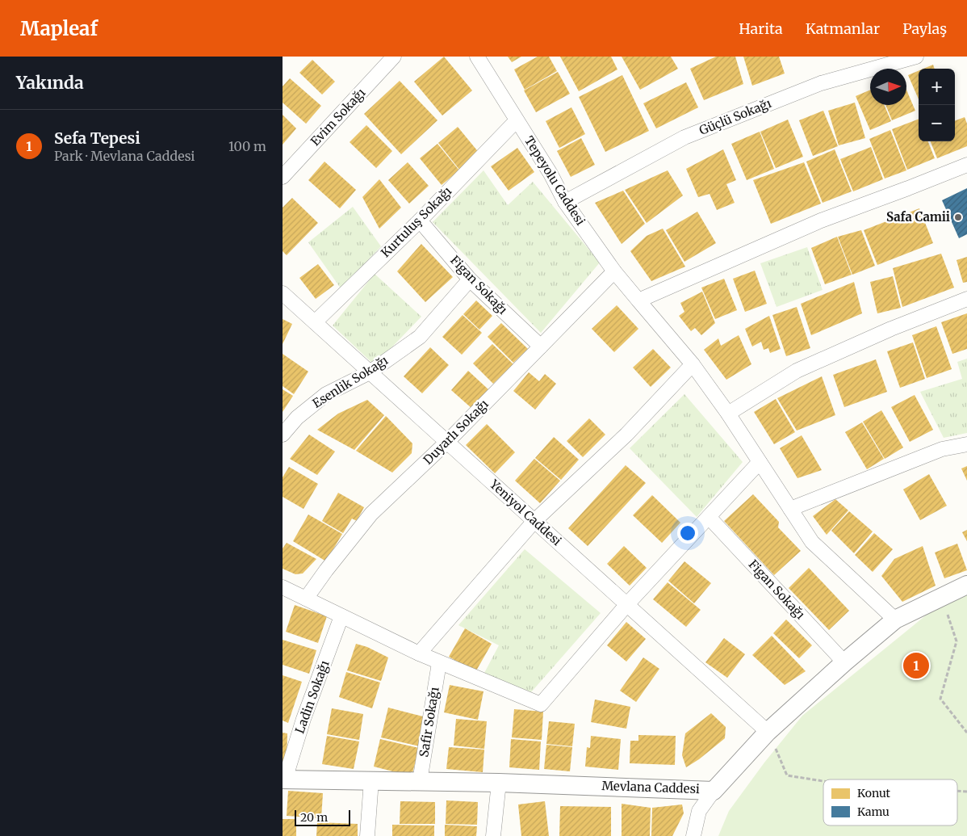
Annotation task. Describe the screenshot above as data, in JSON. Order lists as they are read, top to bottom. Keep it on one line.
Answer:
{"streets":{"street":["Evim Sokağı","Güçlü Sokağı","Tepeyolu Caddesi","Kurtuluş Sokağı","Figan Sokağı","Esenlik Sokağı","Duyarlı Sokağı","Yeniyol Caddesi","Ladin Sokağı","Safir Sokağı","Mevlana Caddesi"]},"crossings":[["Güçlü Sokağı","Tepeyolu Caddesi"],["Tepeyolu Caddesi","Kurtuluş Sokağı"],["Tepeyolu Caddesi","Duyarlı Sokağı"],["Tepeyolu Caddesi","Mevlana Caddesi"],["Kurtuluş Sokağı","Figan Sokağı"],["Kurtuluş Sokağı","Yeniyol Caddesi"],["Figan Sokağı","Esenlik Sokağı"],["Figan Sokağı","Duyarlı Sokağı"],["Figan Sokağı","Mevlana Caddesi"],["Esenlik Sokağı","Yeniyol Caddesi"],["Duyarlı Sokağı","Yeniyol Caddesi"],["Yeniyol Caddesi","Mevlana Caddesi"],["Ladin Sokağı","Mevlana Caddesi"],["Safir Sokağı","Mevlana Caddesi"]],"places":["Safa Camii"],"legend":["Konut","Kamu"],"scale_bar":"20 m","north":"right","page":{"header":"Mapleaf","nav":["Harita","Katmanlar","Paylaş"],"heading":"Yakında","map_buttons":["+","−"],"list":[{"mark":"1","name":"Sefa Tepesi","note":"Park · Mevlana Caddesi","value":"100 m"}],"pins":"1","scale":"20 m"}}
